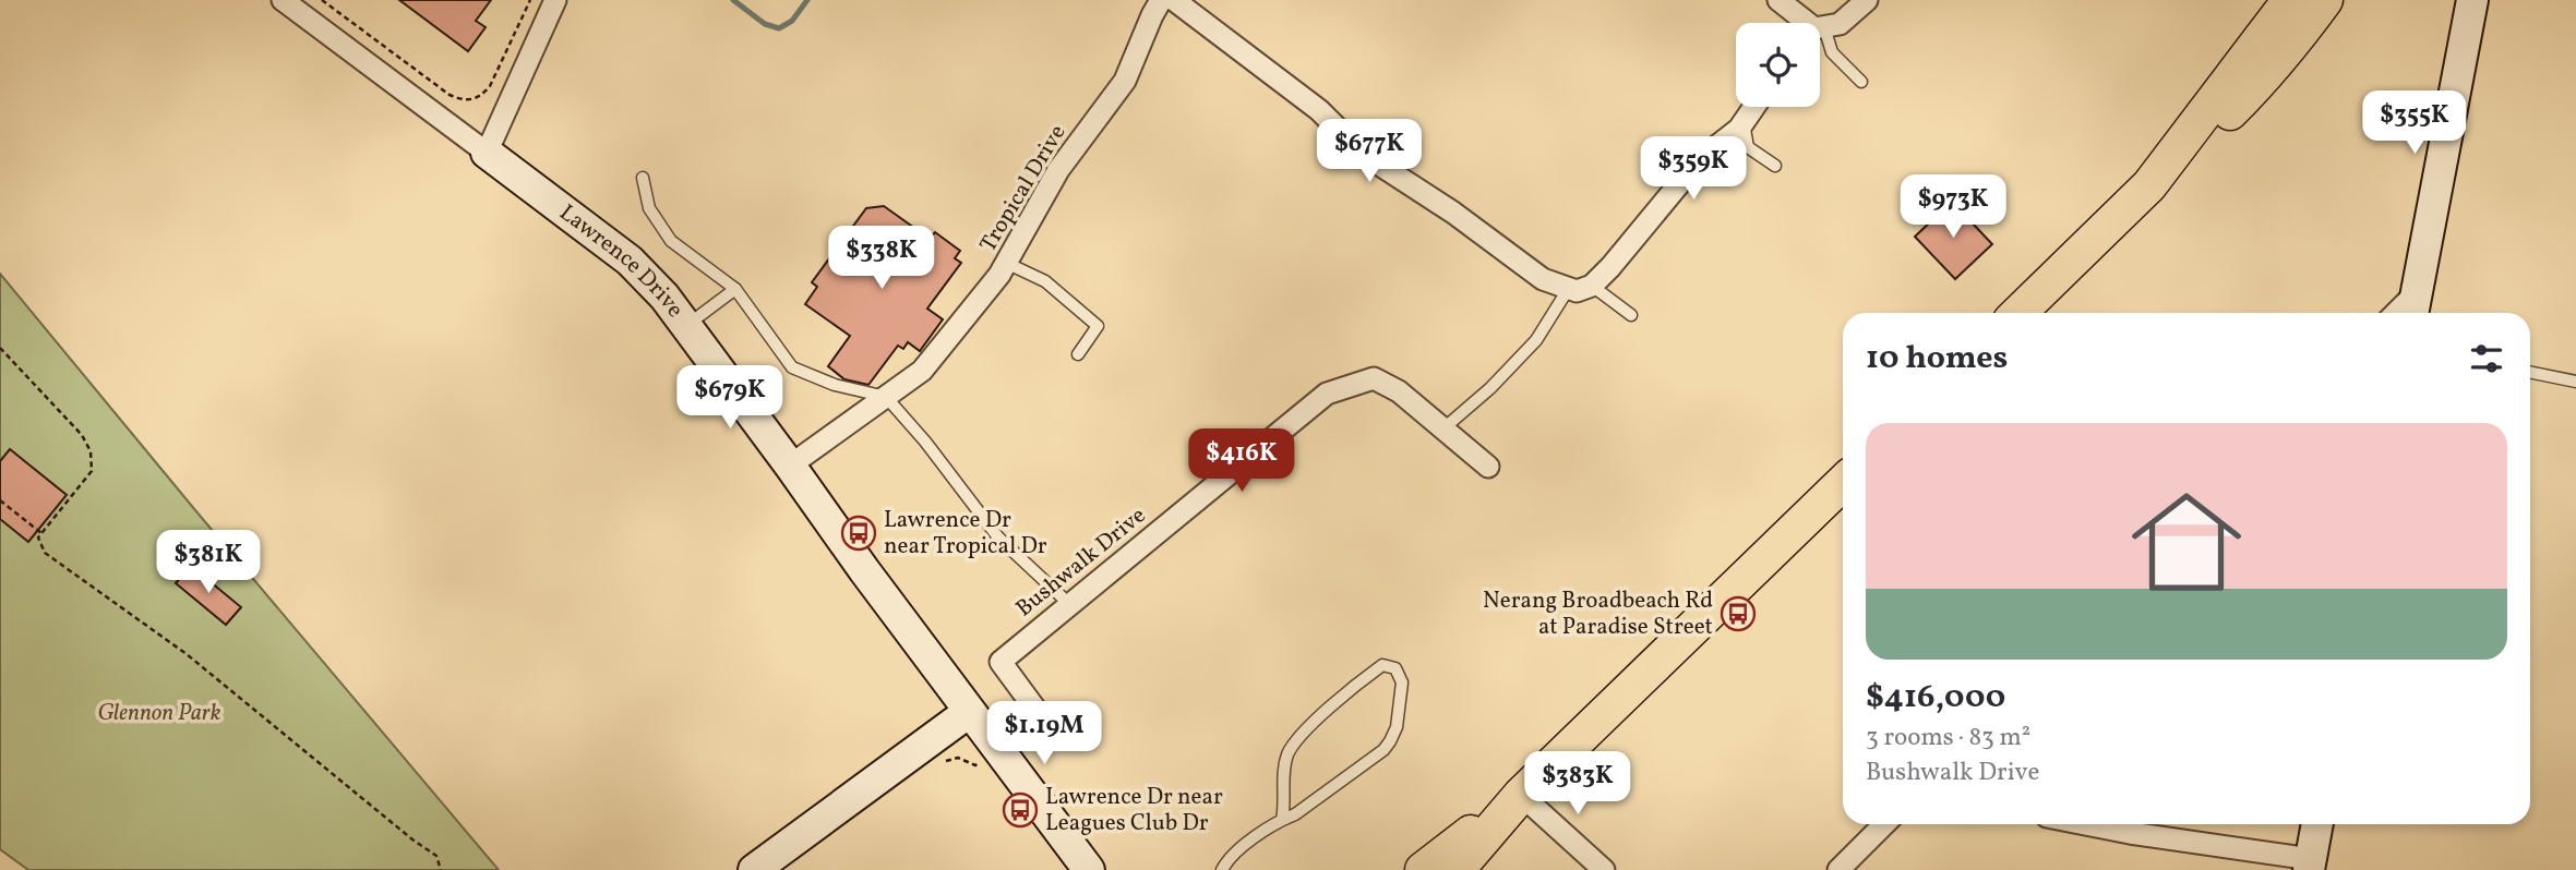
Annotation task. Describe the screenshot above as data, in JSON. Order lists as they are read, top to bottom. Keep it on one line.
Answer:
{"streets":{"street":["Tropical Drive","Lawrence Drive","Bushwalk Drive"]},"crossings":[["Tropical Drive","Lawrence Drive"]],"parks":["Glennon Park"],"places":{"bus stop":["Lawrence Dr near Tropical Dr","Nerang Broadbeach Rd at Paradise Street","Lawrence Dr near Leagues Club Dr"]},"page":{"price":["$355K","$677K","$359K","$973K","$338K","$679K","$416K","$381K","$1.19M","$383K"],"heading":"10 homes","list":[{"name":"$416,000","note":"3 rooms · 83 m² · Bushwalk Drive"}]}}
